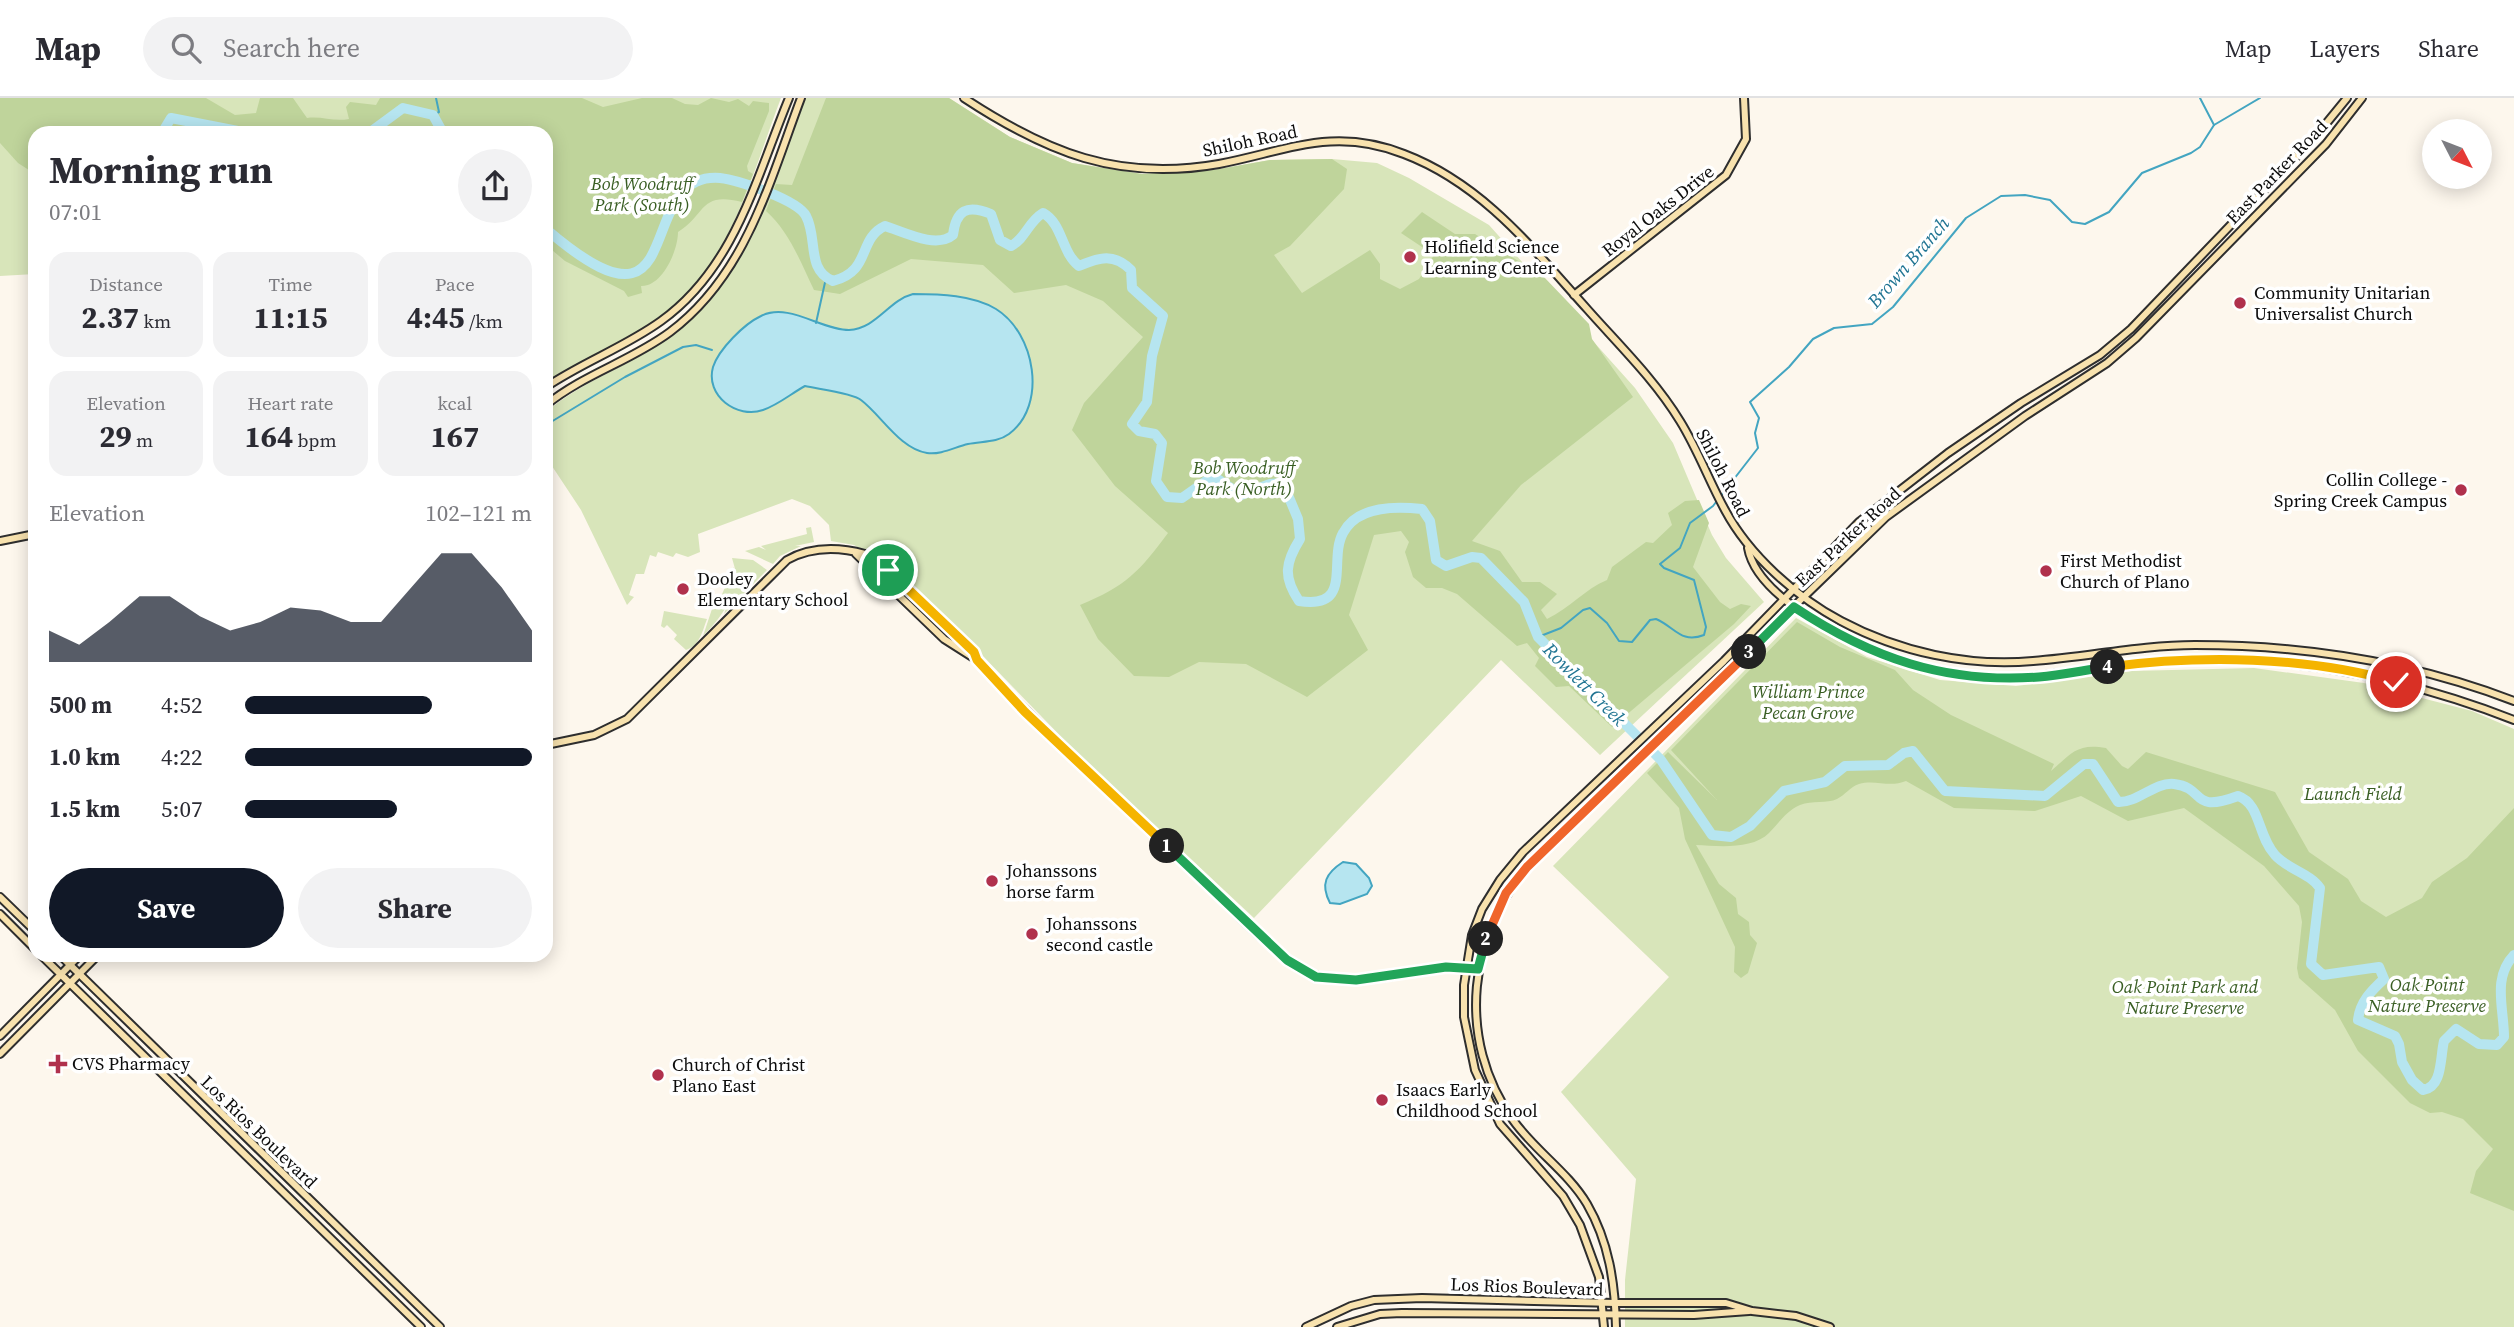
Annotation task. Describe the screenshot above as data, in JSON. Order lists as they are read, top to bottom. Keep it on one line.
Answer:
{"streets":{"main road":["Shiloh Road","East Parker Road","Royal Oaks Drive","Los Rios Boulevard"]},"crossings":[["Shiloh Road","East Parker Road"],["Shiloh Road","Royal Oaks Drive"],["East Parker Road","Los Rios Boulevard"]],"water":["Brown Branch","Rowlett Creek"],"parks":["Bob Woodruff Park (South)","Bob Woodruff Park (North)","William Prince Pecan Grove","Launch Field","Oak Point Nature Preserve","Oak Point Park and Nature Preserve"],"places":{"other":["Holifield Science Learning Center","Community Unitarian Universalist Church","Collin College - Spring Creek Campus","First Methodist Church of Plano","Dooley Elementary School","Johanssons horse farm","Johanssons second castle","Church of Christ Plano East","Isaacs Early Childhood School"],"health":["CVS Pharmacy"]},"north":"bottom right","page":{"header":"Map","search":"Search here","nav":["Map","Layers","Share"],"heading":["Morning run","07:01"],"stats":[["Distance","2.37 km"],["Time","11:15"],["Pace","4:45 /km"],["Elevation","29 m"],["Heart rate","164 bpm"],["kcal","167"]],"chart":["Elevation","102–121 m"],"pins":["3","4","1","2"],"list":[{"name":"500 m","note":"4:52"},{"name":"1.0 km","note":"4:22"},{"name":"1.5 km","note":"5:07"}],"buttons":["Save","Share"]}}
